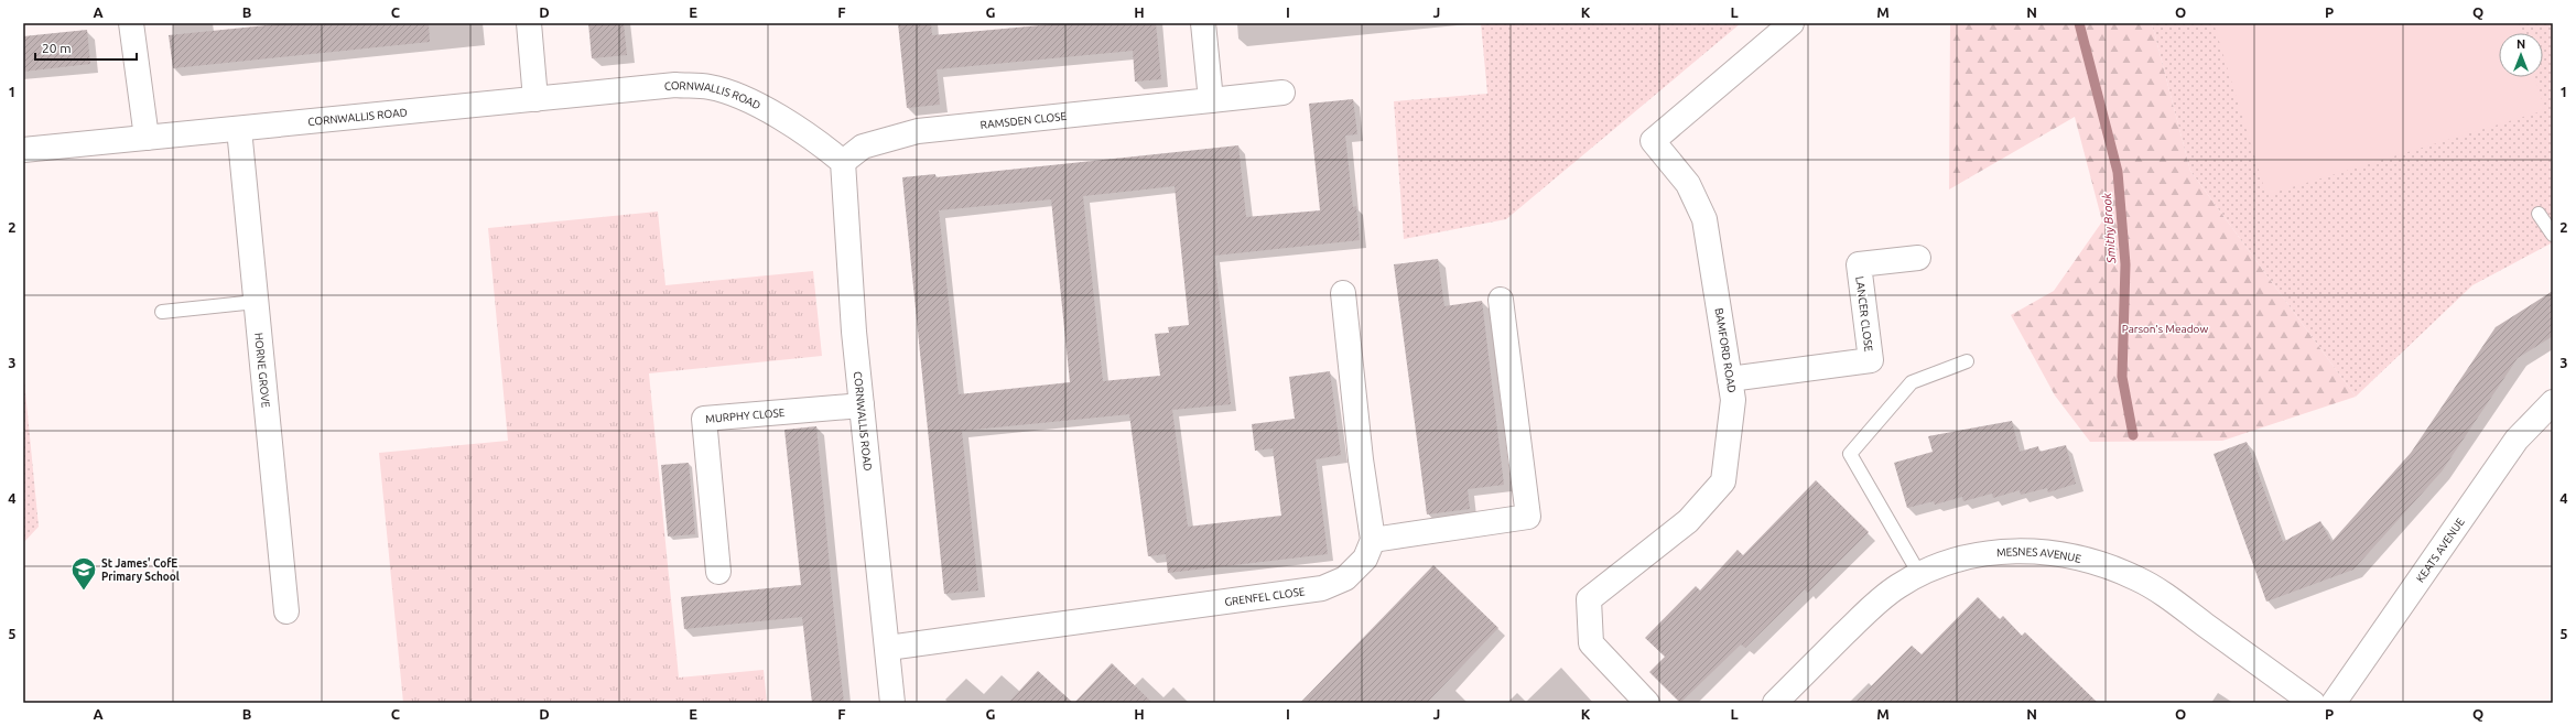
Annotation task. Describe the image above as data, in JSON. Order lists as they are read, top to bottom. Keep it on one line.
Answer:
{"streets":{"street":["CORNWALLIS ROAD","RAMSDEN CLOSE","LANCER CLOSE","BAMFORD ROAD","HORNE GROVE","MURPHY CLOSE","KEATS AVENUE","MESNES AVENUE","GRENFEL CLOSE"]},"crossings":[["CORNWALLIS ROAD","RAMSDEN CLOSE"],["CORNWALLIS ROAD","HORNE GROVE"],["CORNWALLIS ROAD","MURPHY CLOSE"],["CORNWALLIS ROAD","GRENFEL CLOSE"],["LANCER CLOSE","BAMFORD ROAD"]],"water":["Smithy Brook"],"parks":["Parson's Meadow"],"places":{"school or university":["St James' CofE Primary School"]},"scale_bar":"20 m","north":"top","grid":{"columns":["A","B","C","D","E","F","G","H","I","J","K","L","M","N","O","P","Q"],"rows":["1","2","3","4","5"]}}
